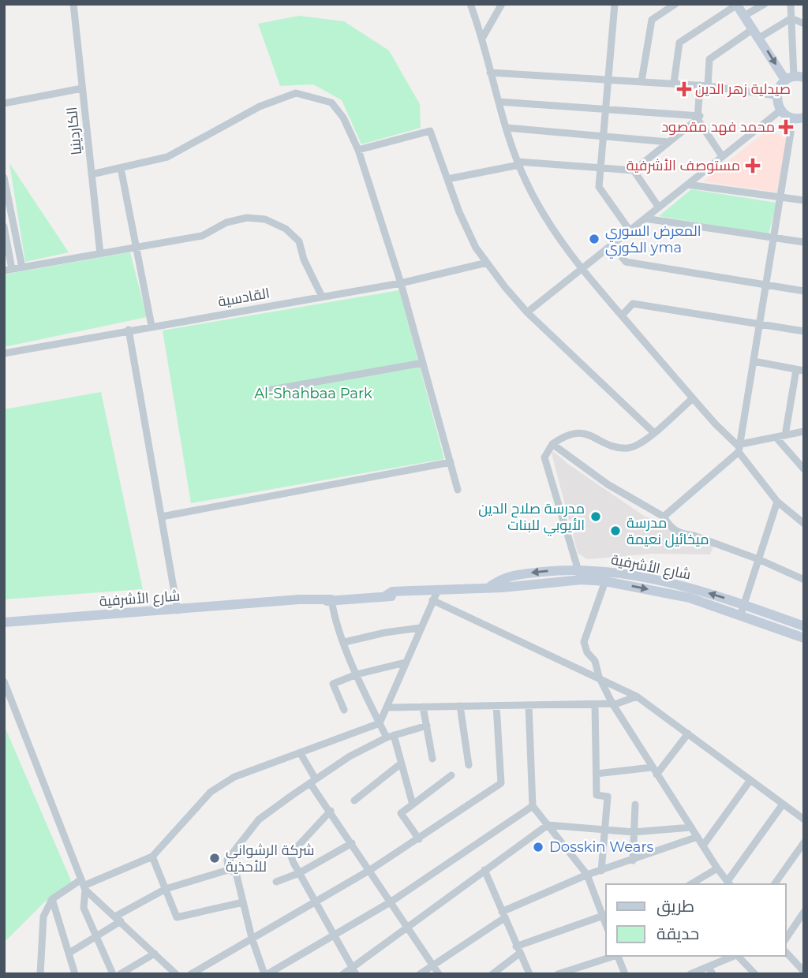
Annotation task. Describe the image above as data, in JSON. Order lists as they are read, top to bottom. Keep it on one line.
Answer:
{"streets":{"street":["الكاردينيا","القادسية","شارع الأشرفية"]},"parks":["Al-Shahbaa Park"],"places":{"health":["صيدلية زهر الدين","محمد فهد مقصود","مستوصف الأشرفية"],"other":["المعرض السوري الكوري yma","مدرسة صلاح الدين الأيوبي للبنات","مدرسة ميخائيل نعيمة","Dosskin Wears","شركة الرشواني للأحذية"]},"legend":["طريق","حديقة"]}
